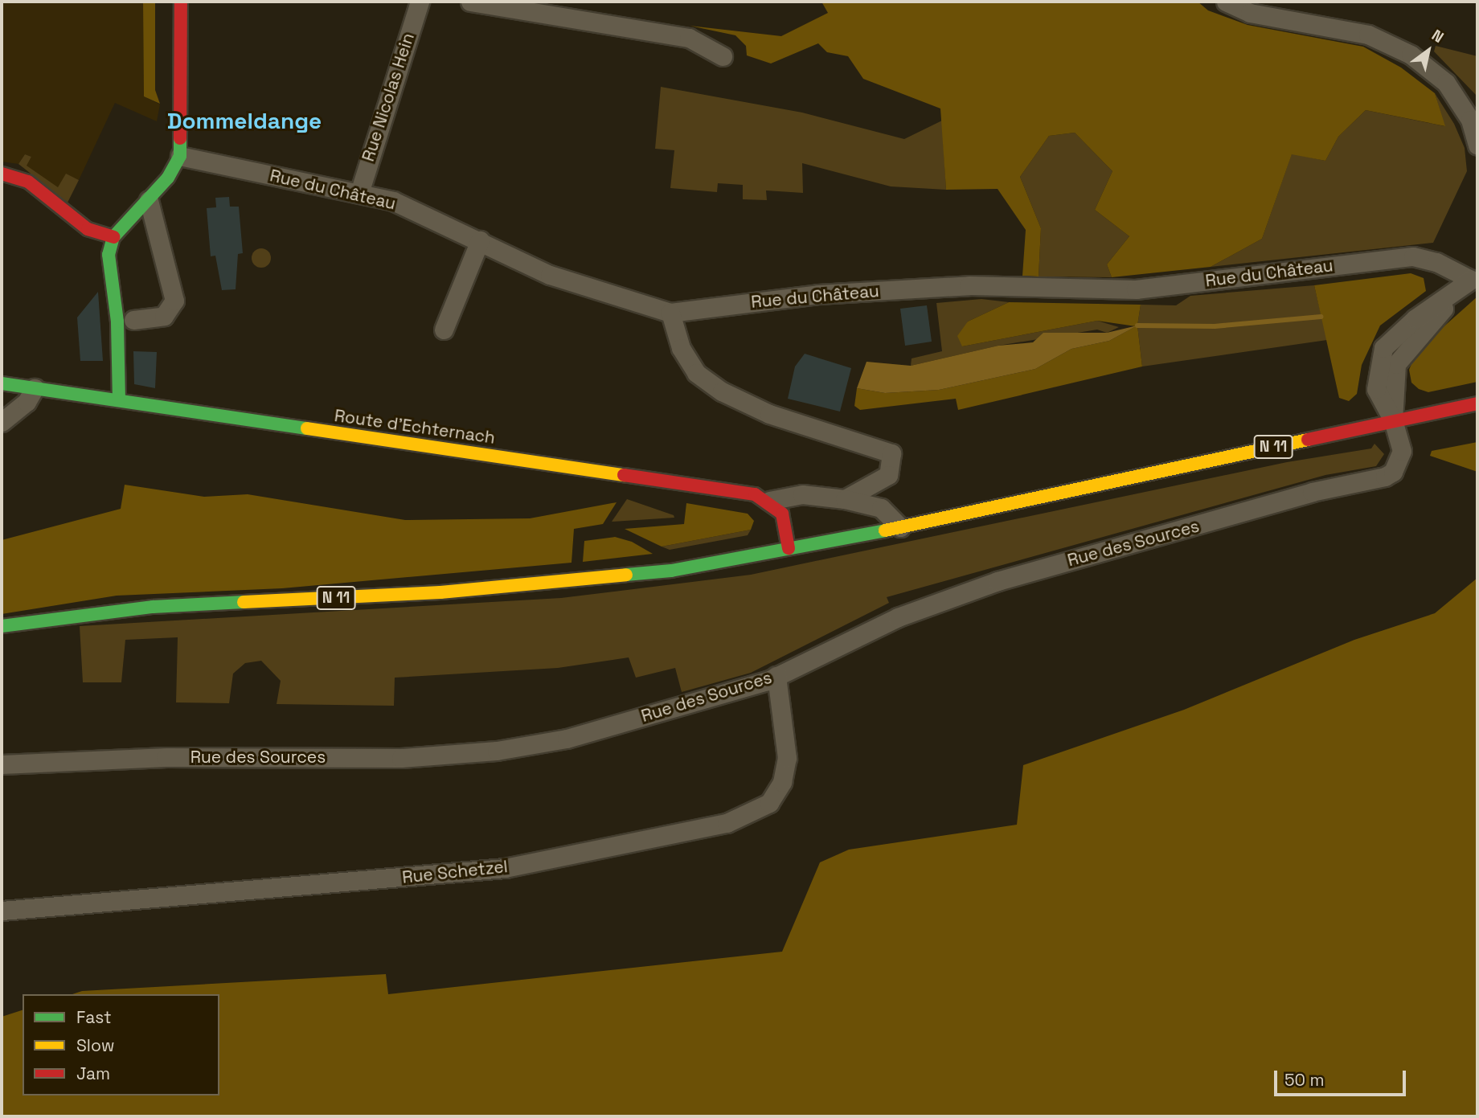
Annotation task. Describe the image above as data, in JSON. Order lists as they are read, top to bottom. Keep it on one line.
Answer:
{"streets":{"main road":["Route d'Echternach","N 11"],"street":["Rue Nicolas Hein","Rue du Château","Rue des Sources","Rue Schetzel"]},"crossings":[["Rue Nicolas Hein","Rue du Château"],["N 11","Rue des Sources"],["Rue des Sources","Rue Schetzel"]],"districts":["Dommeldange"],"legend":["Fast","Slow","Jam"],"scale_bar":"50 m","north":"top right"}
